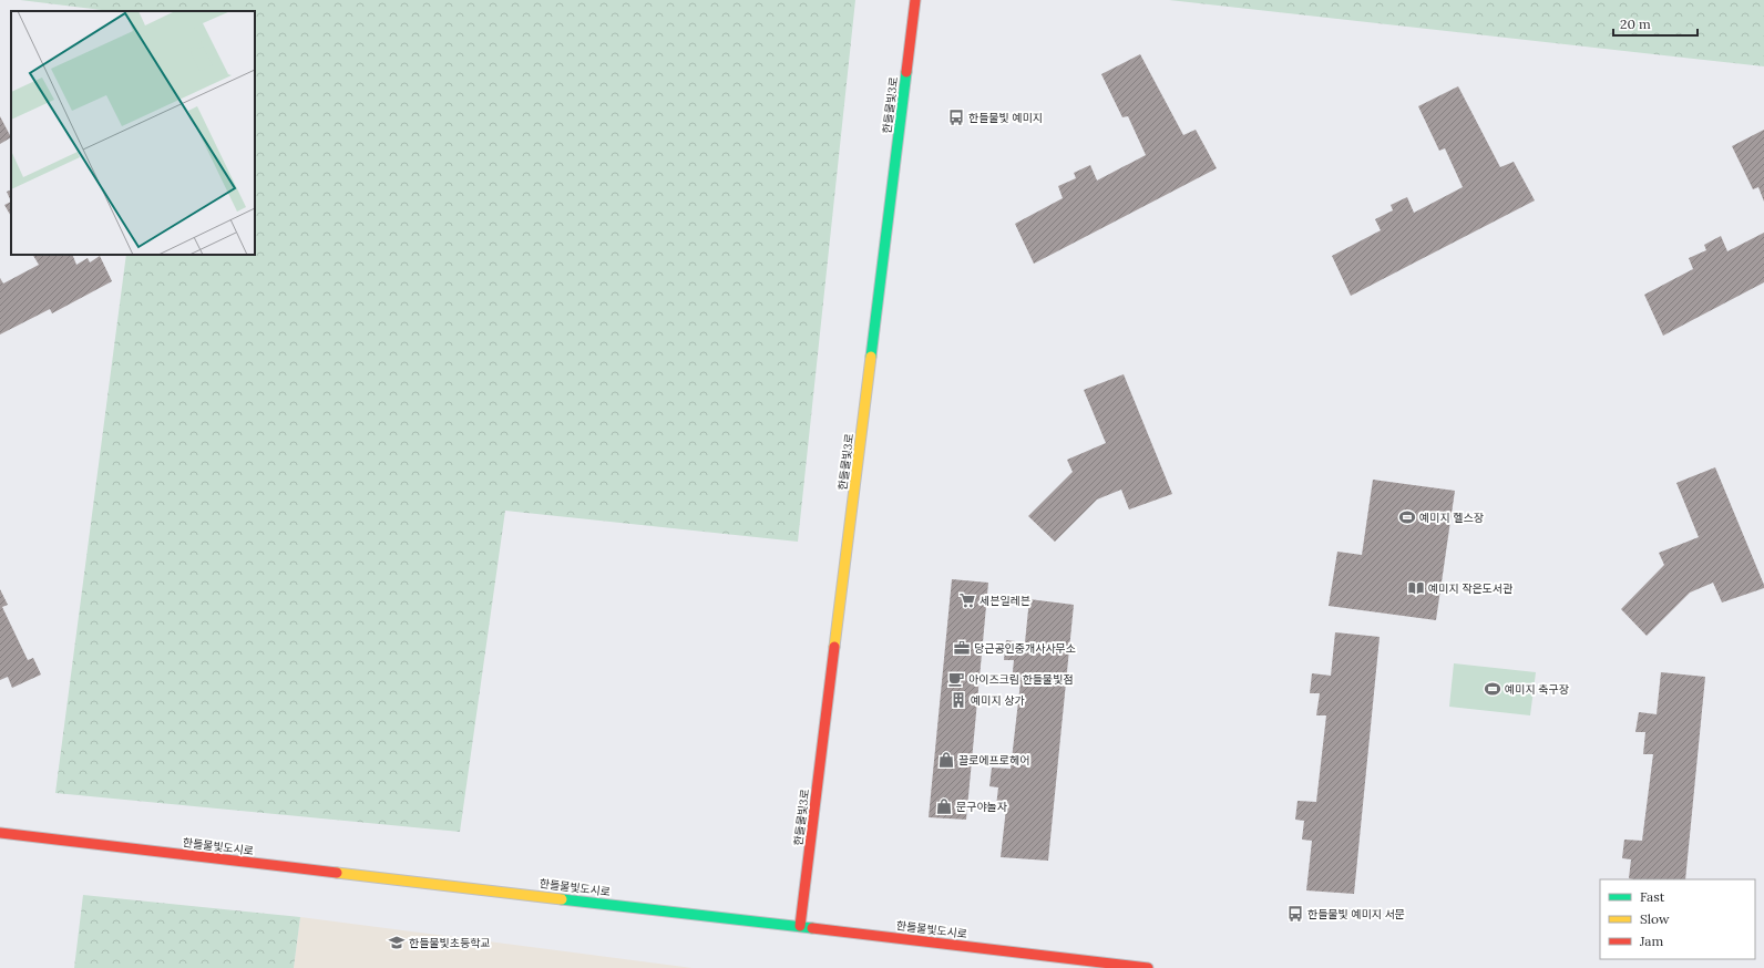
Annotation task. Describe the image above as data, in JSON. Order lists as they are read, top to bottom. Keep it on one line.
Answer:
{"streets":{"street":["한들물빛3로","한들물빛도시로"]},"crossings":[["한들물빛3로","한들물빛도시로"]],"places":{"bus stop":["한들물빛 예미지","한들물빛 예미지 서문"],"sports":["예미지 헬스장","예미지 축구장"],"library":["예미지 작은도서관"],"supermarket":["세븐일레븐"],"office":["당근공인중개사사무소"],"cafe":["아이즈크림 한들물빛점"],"building":["예미지 상가"],"shop":["끌로에프로헤어","문구야놀자"],"school or university":["한들물빛초등학교"]},"legend":["Fast","Slow","Jam"],"scale_bar":"20 m"}
